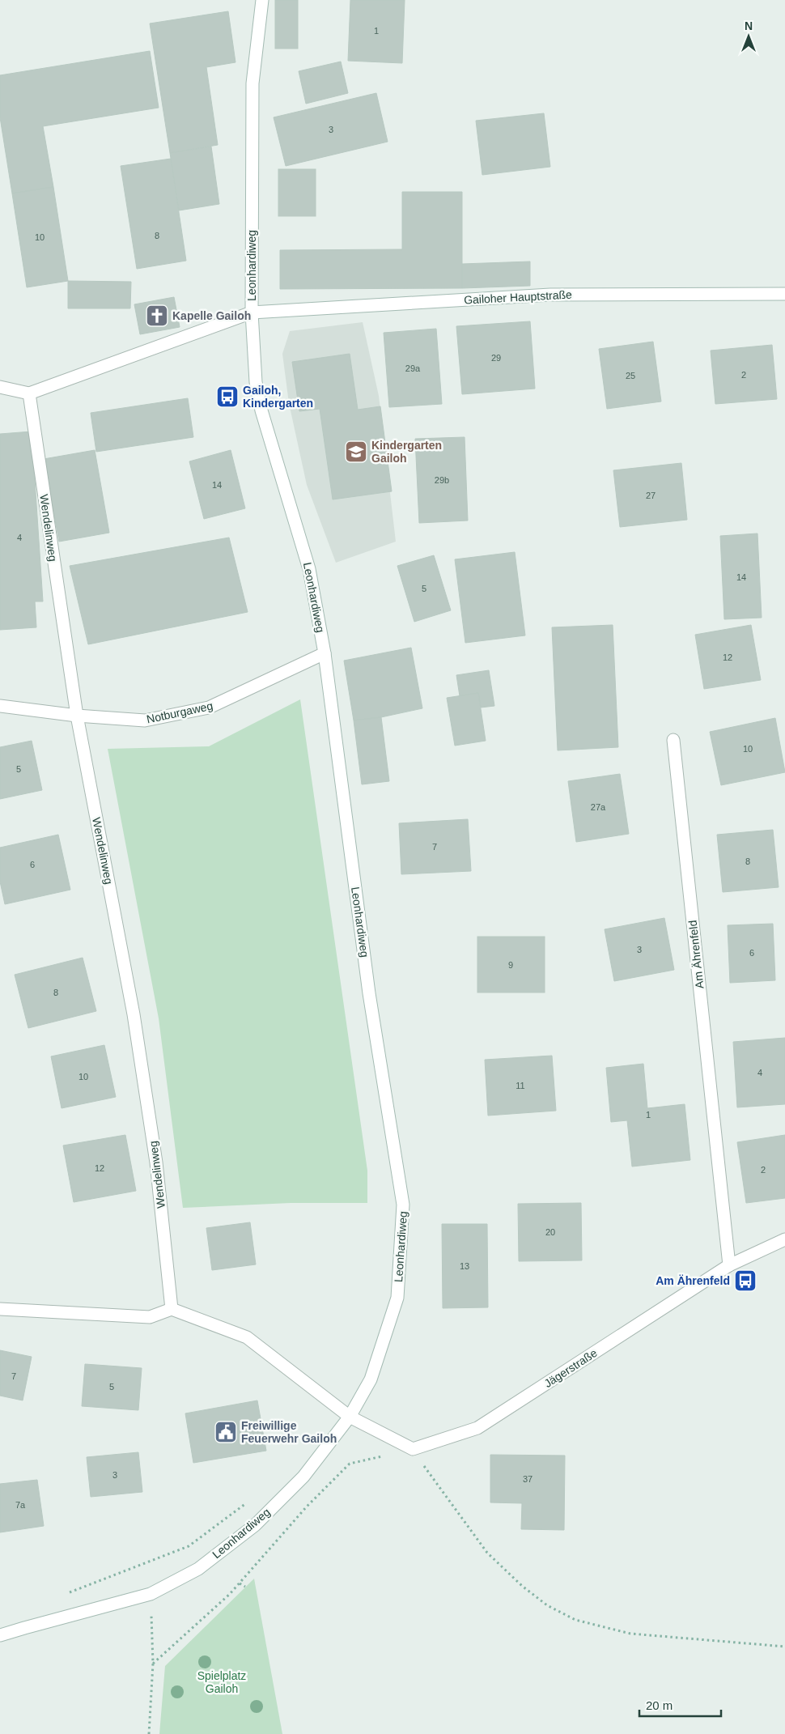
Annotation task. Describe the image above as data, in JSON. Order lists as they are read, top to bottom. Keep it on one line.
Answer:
{"streets":{"street":["Leonhardiweg","Gailoher Hauptstraße","Wendelinweg","Notburgaweg","Am Ährenfeld","Jägerstraße"]},"crossings":[["Leonhardiweg","Gailoher Hauptstraße"],["Leonhardiweg","Notburgaweg"],["Wendelinweg","Notburgaweg"],["Am Ährenfeld","Jägerstraße"]],"parks":["Spielplatz Gailoh"],"places":{"church":["Kapelle Gailoh"],"bus stop":["Gailoh, Kindergarten","Am Ährenfeld"],"school or university":["Kindergarten Gailoh"],"public building":["Freiwillige Feuerwehr Gailoh"]},"house_numbers":["1","3","8","10","29","29a","2","25","29b","14","27","4","14","5","12","10","5","27a","7","8","6","3","6","9","8","4","10","11","1","12","2","20","13","7","5","3","37","7a"],"scale_bar":"20 m","north":"top"}
